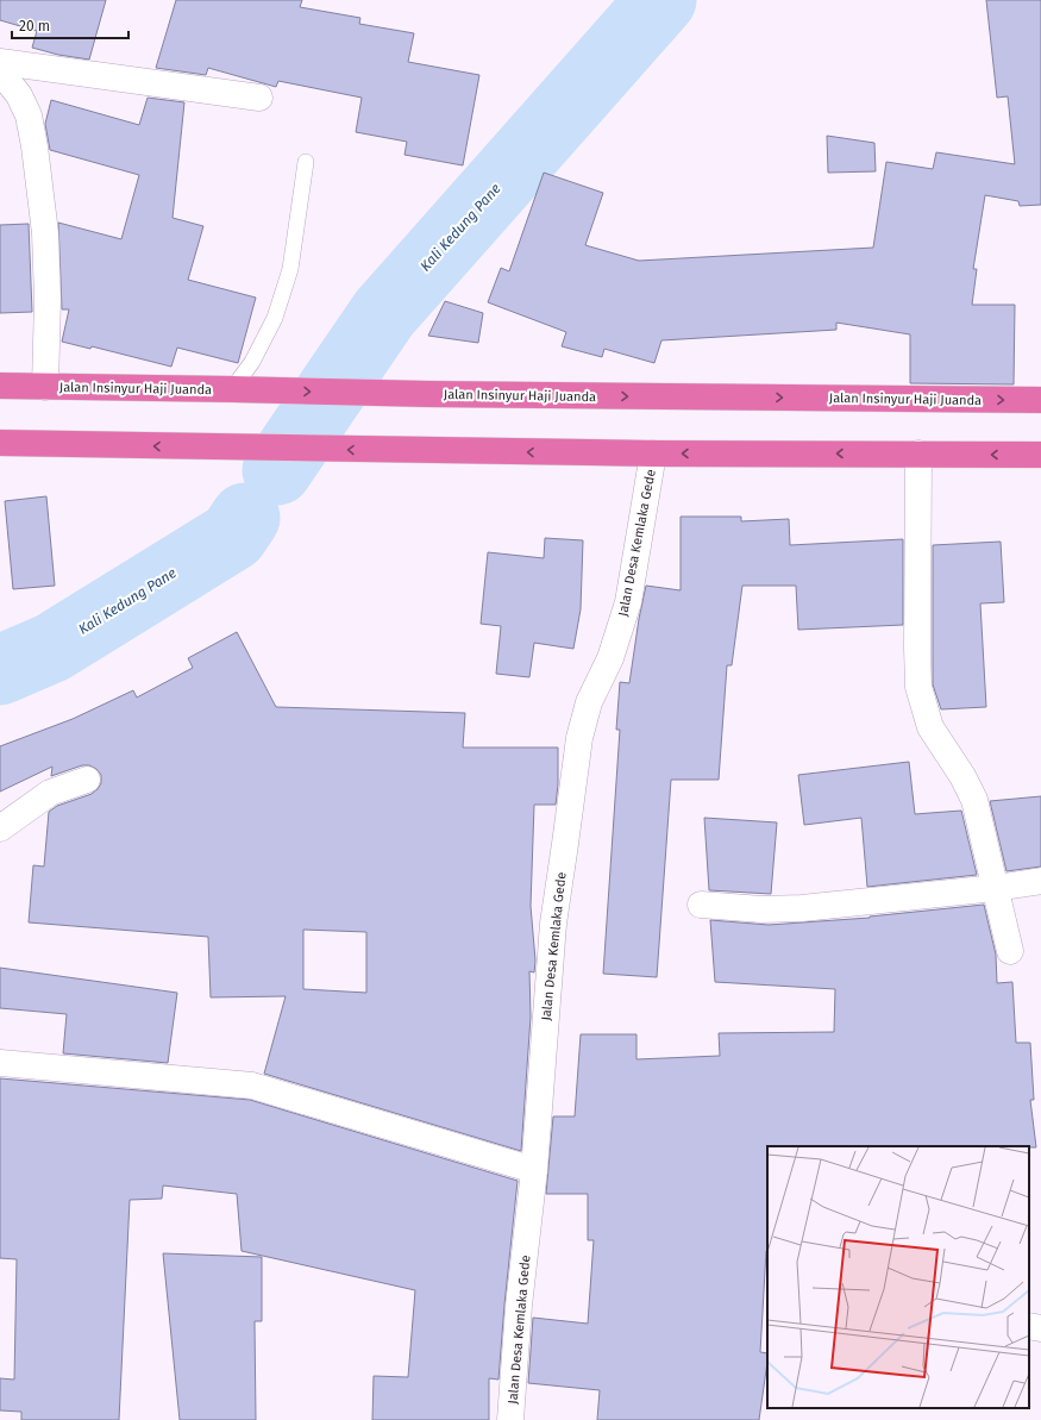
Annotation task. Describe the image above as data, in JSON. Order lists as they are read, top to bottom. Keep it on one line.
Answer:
{"streets":{"highway":["Jalan Insinyur Haji Juanda"],"street":["Jalan Desa Kemlaka Gede"]},"water":["Kali Kedung Pane"],"scale_bar":"20 m"}
